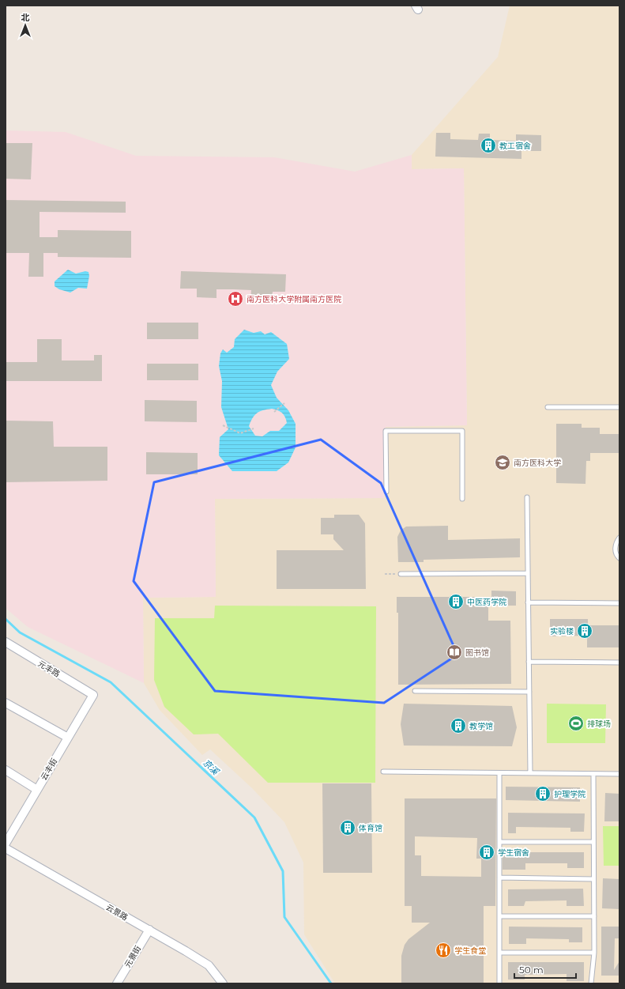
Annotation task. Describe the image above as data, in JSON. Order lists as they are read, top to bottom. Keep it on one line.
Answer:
{"streets":{"street":["元丰路","云丰街","云景路","元景街"]},"crossings":[["元丰路","云丰街"],["云景路","元景街"]],"water":["京溪"],"places":{"building":["教工宿舍","中医药学院","实验楼","教学馆","护理学院","体育馆","学生宿舍"],"hospital":["南方医科大学附属南方医院"],"school or university":["南方医科大学"],"library":["图书馆"],"sports":["排球场"],"restaurant":["学生食堂"]},"scale_bar":"50 m","north":"top"}
